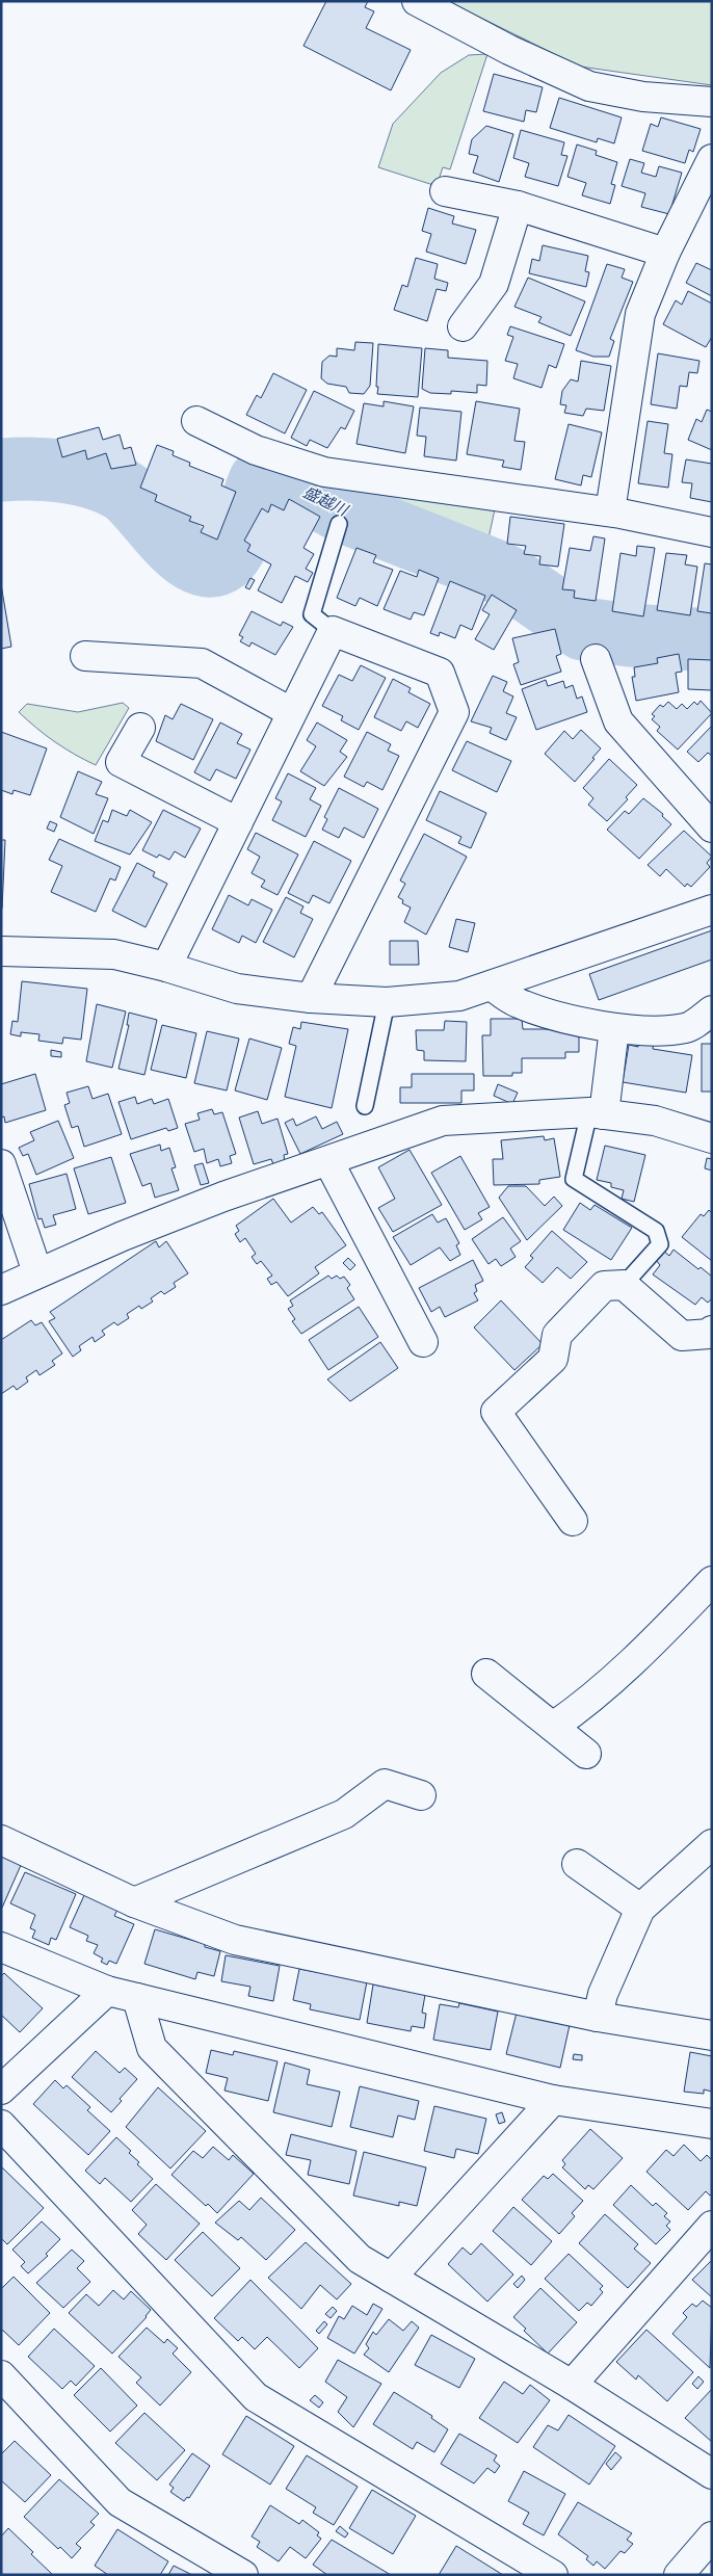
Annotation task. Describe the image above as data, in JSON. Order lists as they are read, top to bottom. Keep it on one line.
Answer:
{"water":["盛越川"]}
